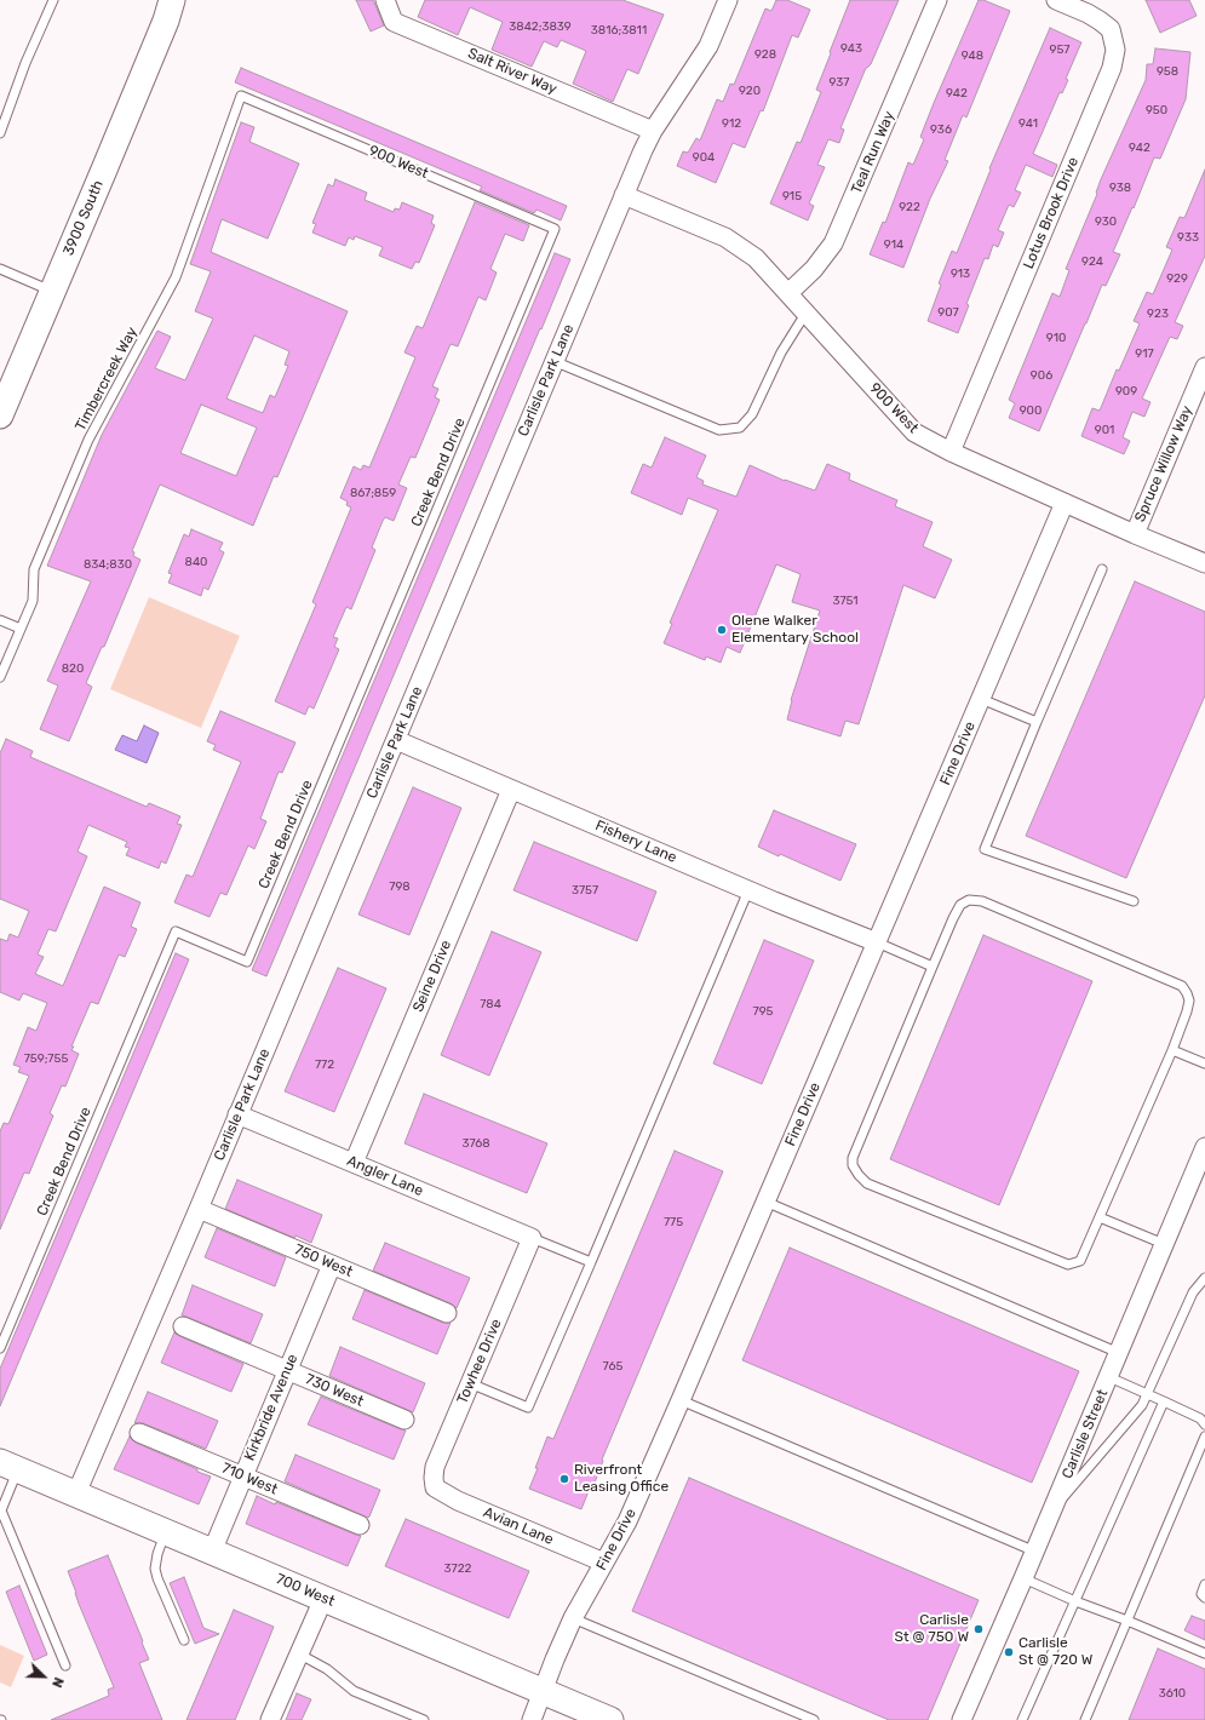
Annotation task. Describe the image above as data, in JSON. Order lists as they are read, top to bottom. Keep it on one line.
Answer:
{"streets":{"street":["Salt River Way","Teal Run Way","900 West","Lotus Brook Drive","3900 South","Carlisle Park Lane","Spruce Willow Way","Fine Drive","Fishery Lane","Seine Drive","Angler Lane","750 West","Towhee Drive","730 West","Kirkbride Avenue","Carlisle Street","710 West","Avian Lane","700 West"],"lane":["Timbercreek Way","Creek Bend Drive"]},"crossings":[["Salt River Way","Carlisle Park Lane"],["Teal Run Way","900 West"],["900 West","Lotus Brook Drive"],["900 West","Timbercreek Way"],["900 West","Carlisle Park Lane"],["900 West","Spruce Willow Way"],["900 West","Creek Bend Drive"],["900 West","Fine Drive"],["Carlisle Park Lane","Fishery Lane"],["Carlisle Park Lane","Angler Lane"],["Carlisle Park Lane","750 West"],["Carlisle Park Lane","700 West"],["Fine Drive","Fishery Lane"],["Fine Drive","Avian Lane"],["Fine Drive","700 West"],["Fishery Lane","Seine Drive"],["Seine Drive","Angler Lane"],["Angler Lane","Towhee Drive"],["750 West","Kirkbride Avenue"],["Towhee Drive","Avian Lane"],["730 West","Kirkbride Avenue"],["Kirkbride Avenue","710 West"],["Kirkbride Avenue","700 West"]],"places":["Olene Walker Elementary School","Riverfront Leasing Office","Carlisle St @ 750 W","Carlisle St @ 720 W"],"house_numbers":["3842;3839","3816;3811","943","957","928","948","958","937","920","942","950","912","941","936","942","904","938","915","922","930","933","914","924","913","929","907","923","910","917","906","909","900","901","867;859","840","834;830","3751","820","798","3757","784","795","759;755","772","3768","775","765","3722","3610"],"north":"bottom right"}
